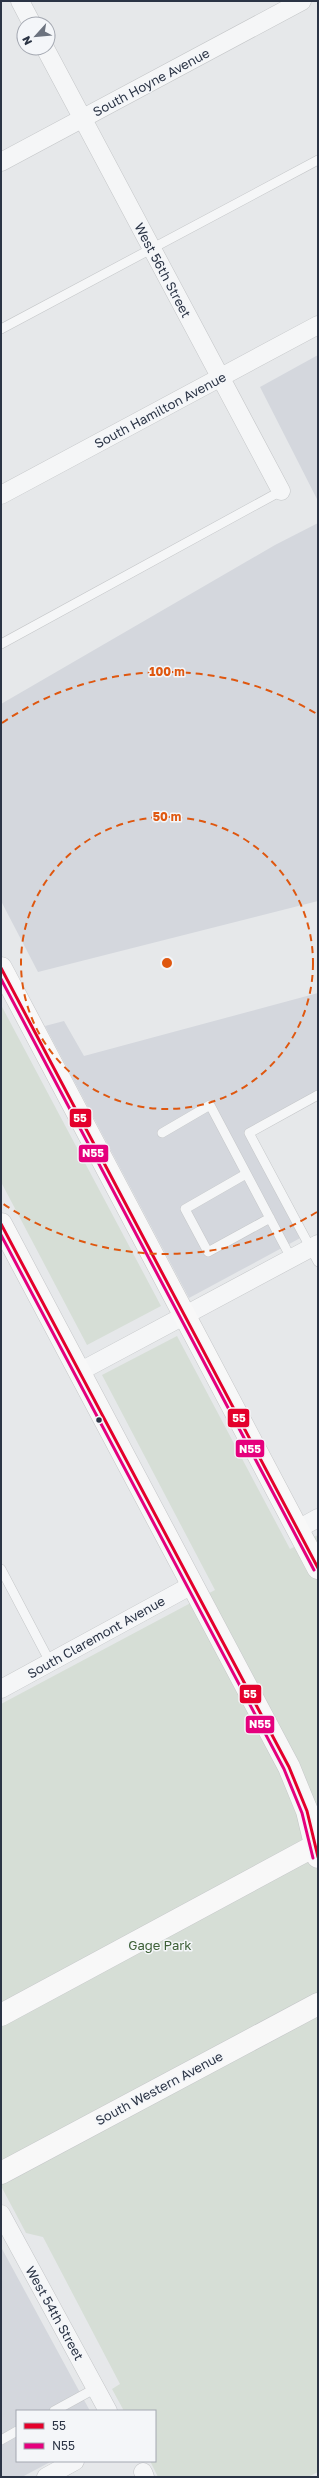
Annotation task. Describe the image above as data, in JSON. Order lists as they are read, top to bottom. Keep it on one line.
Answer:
{"streets":{"street":["South Hoyne Avenue","West 56th Street","South Hamilton Avenue","South Claremont Avenue","South Western Avenue","West 54th Street"]},"crossings":[["South Hoyne Avenue","West 56th Street"],["West 56th Street","South Hamilton Avenue"]],"parks":["Gage Park"],"lines":["transit line 55","transit line N55"],"legend":["55","N55"],"north":"bottom left","rings":["100 m","50 m"]}
